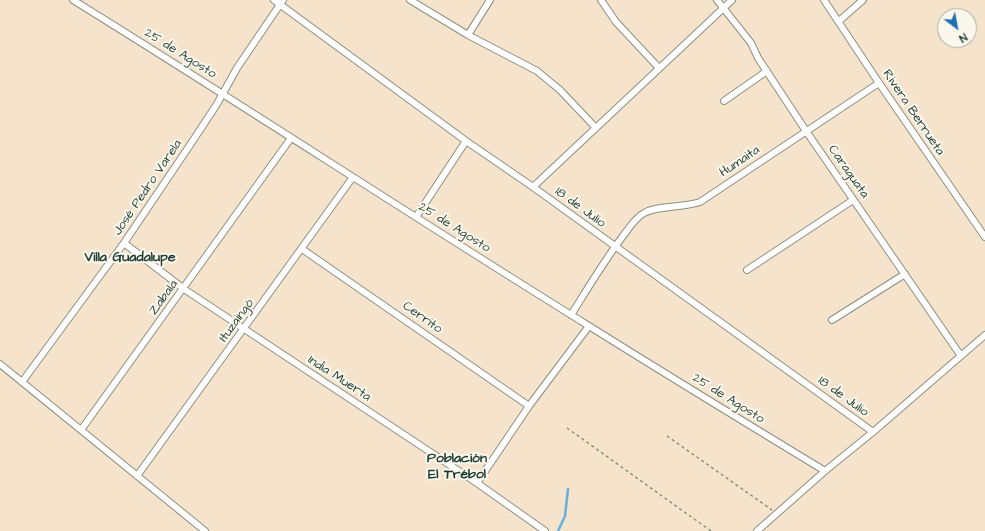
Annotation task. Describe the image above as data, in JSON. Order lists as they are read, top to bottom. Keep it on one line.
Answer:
{"streets":{"street":["25 de Agosto","Rivera Berrueta","Humaita","Caraguata","José Pedro Varela","18 de Julio","Zabala","Cerrito","Ituzaingó","India Muerta"]},"crossings":[["25 de Agosto","Humaita"],["25 de Agosto","José Pedro Varela"],["25 de Agosto","Zabala"],["25 de Agosto","Ituzaingó"],["Rivera Berrueta","Humaita"],["Humaita","Caraguata"],["Humaita","18 de Julio"],["José Pedro Varela","18 de Julio"],["José Pedro Varela","India Muerta"],["Zabala","India Muerta"],["Cerrito","Ituzaingó"],["Ituzaingó","India Muerta"]],"districts":["Villa Guadalupe","Población El Trébol"],"north":"bottom right"}
